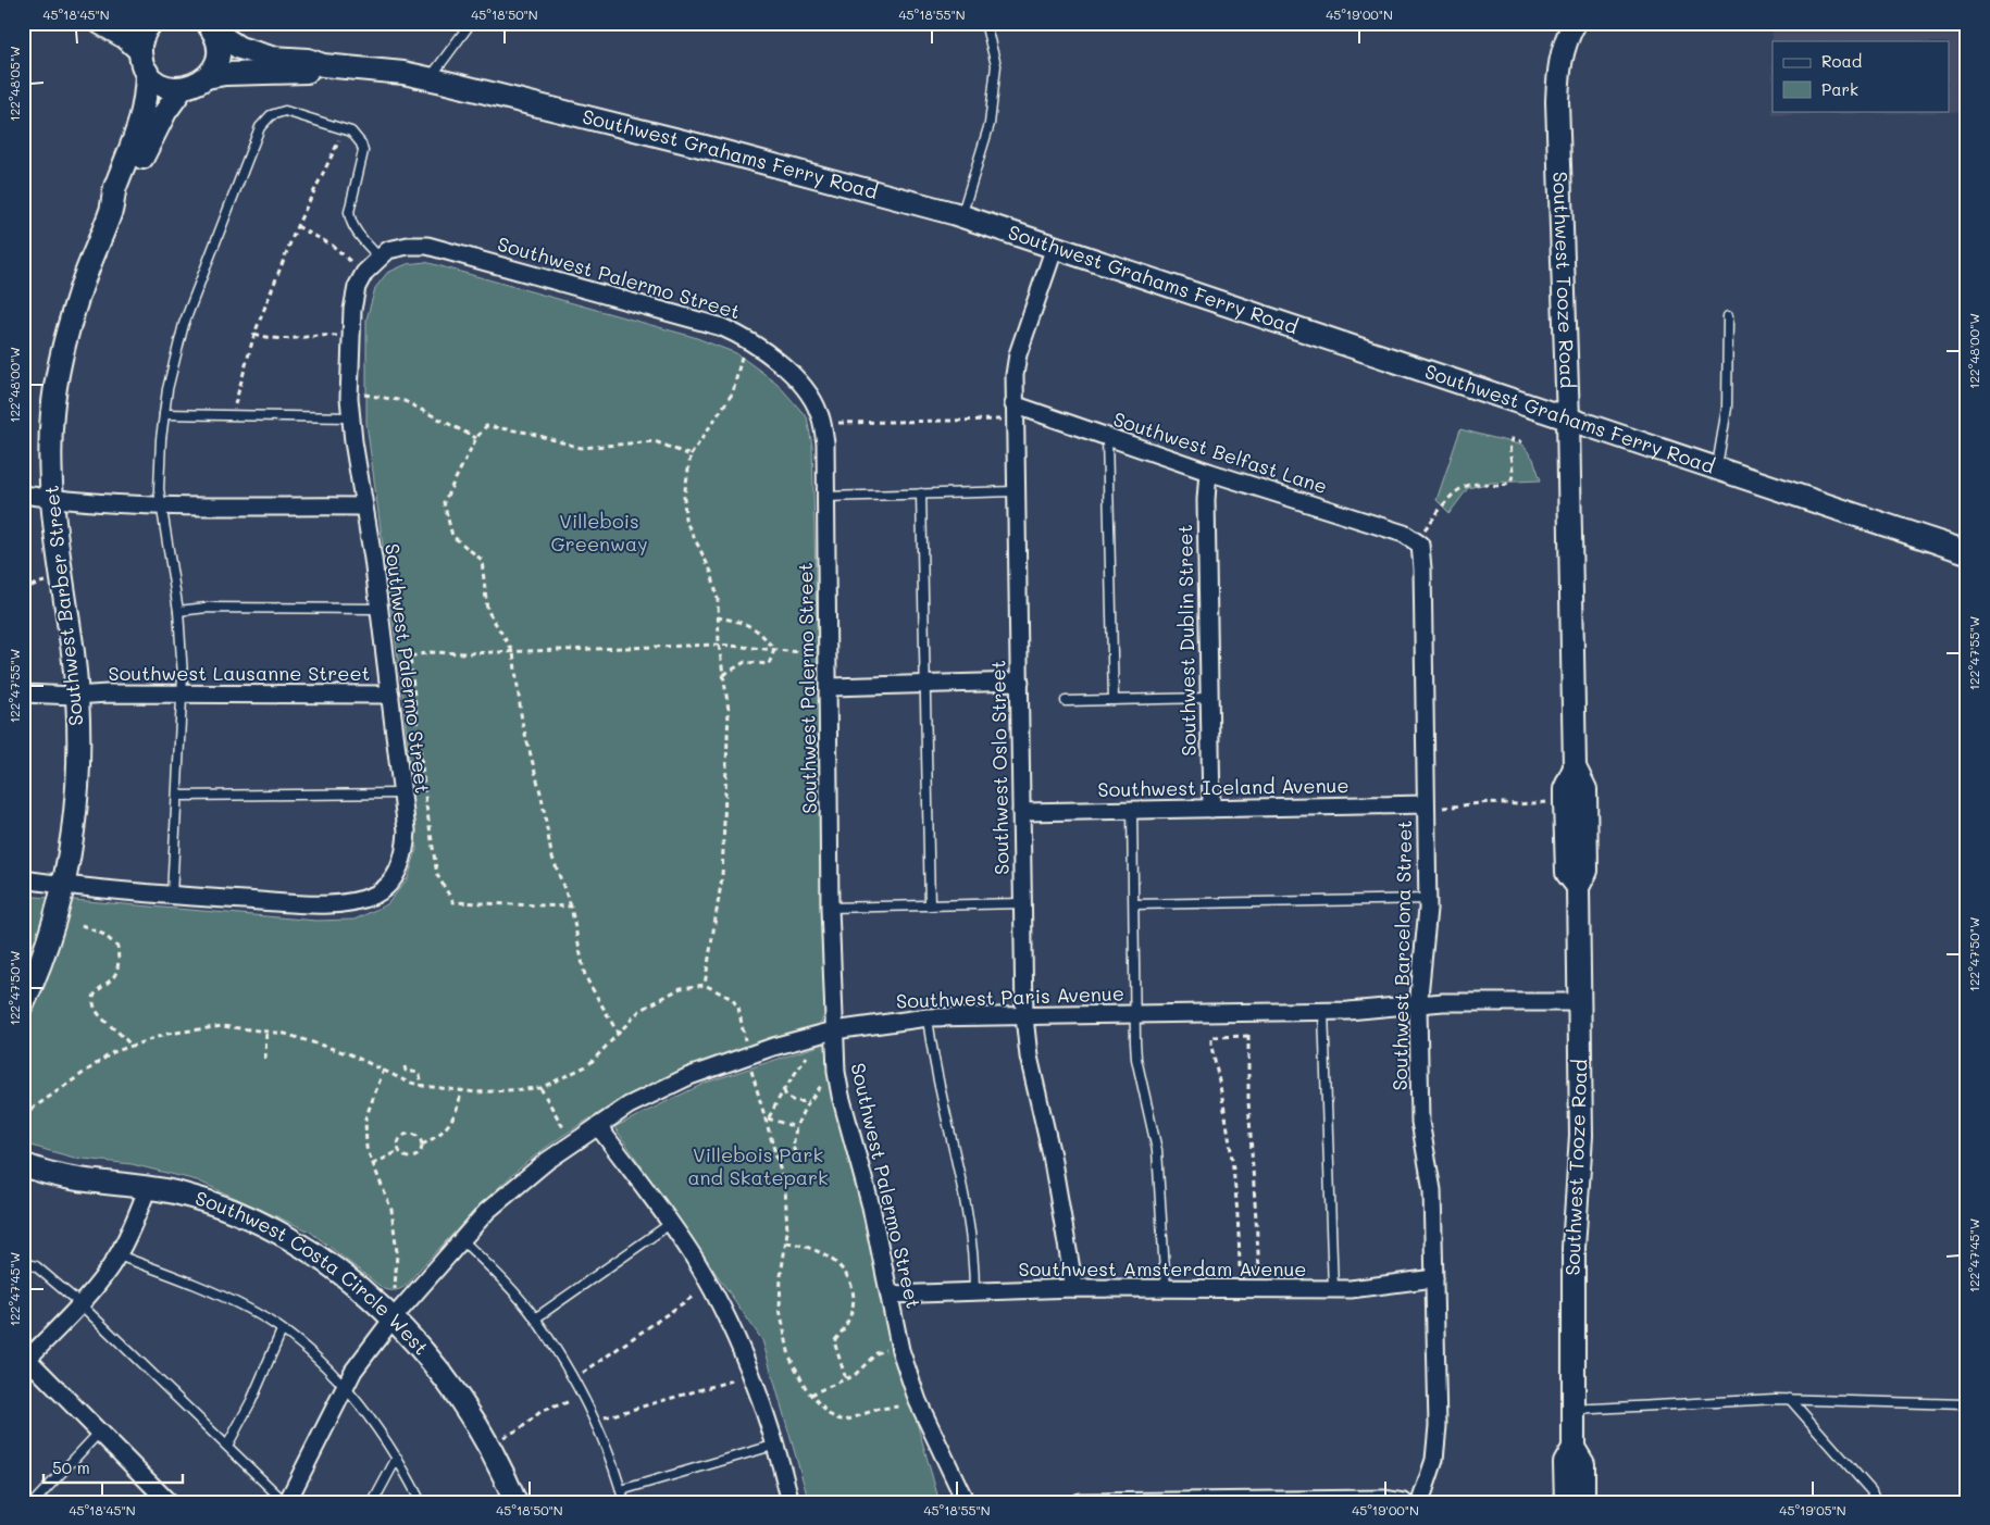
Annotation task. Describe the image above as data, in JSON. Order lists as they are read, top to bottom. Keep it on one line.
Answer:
{"streets":{"main road":["Southwest Grahams Ferry Road","Southwest Tooze Road","Southwest Barber Street","Southwest Costa Circle West"],"street":["Southwest Palermo Street","Southwest Belfast Lane","Southwest Dublin Street","Southwest Lausanne Street","Southwest Oslo Street","Southwest Iceland Avenue","Southwest Barcelona Street","Southwest Paris Avenue","Southwest Amsterdam Avenue"]},"crossings":[["Southwest Grahams Ferry Road","Southwest Tooze Road"],["Southwest Grahams Ferry Road","Southwest Barber Street"],["Southwest Grahams Ferry Road","Southwest Oslo Street"],["Southwest Palermo Street","Southwest Barber Street"],["Southwest Palermo Street","Southwest Lausanne Street"],["Southwest Palermo Street","Southwest Paris Avenue"],["Southwest Palermo Street","Southwest Amsterdam Avenue"],["Southwest Tooze Road","Southwest Paris Avenue"],["Southwest Belfast Lane","Southwest Dublin Street"],["Southwest Belfast Lane","Southwest Oslo Street"],["Southwest Belfast Lane","Southwest Barcelona Street"],["Southwest Barber Street","Southwest Lausanne Street"],["Southwest Dublin Street","Southwest Iceland Avenue"],["Southwest Oslo Street","Southwest Iceland Avenue"],["Southwest Oslo Street","Southwest Paris Avenue"],["Southwest Oslo Street","Southwest Amsterdam Avenue"],["Southwest Iceland Avenue","Southwest Barcelona Street"],["Southwest Barcelona Street","Southwest Paris Avenue"],["Southwest Barcelona Street","Southwest Amsterdam Avenue"],["Southwest Paris Avenue","Southwest Costa Circle West"]],"parks":["Villebois Greenway","Villebois Park and Skatepark"],"legend":["Road","Park"],"scale_bar":"50 m","coordinates":["45°18'45\"N","45°18'50\"N","45°18'55\"N","45°19'00\"N","122°48'05\"W","122°48'00\"W","122°47'55\"W","122°47'50\"W","122°47'45\"W","45°19'05\"N"]}
